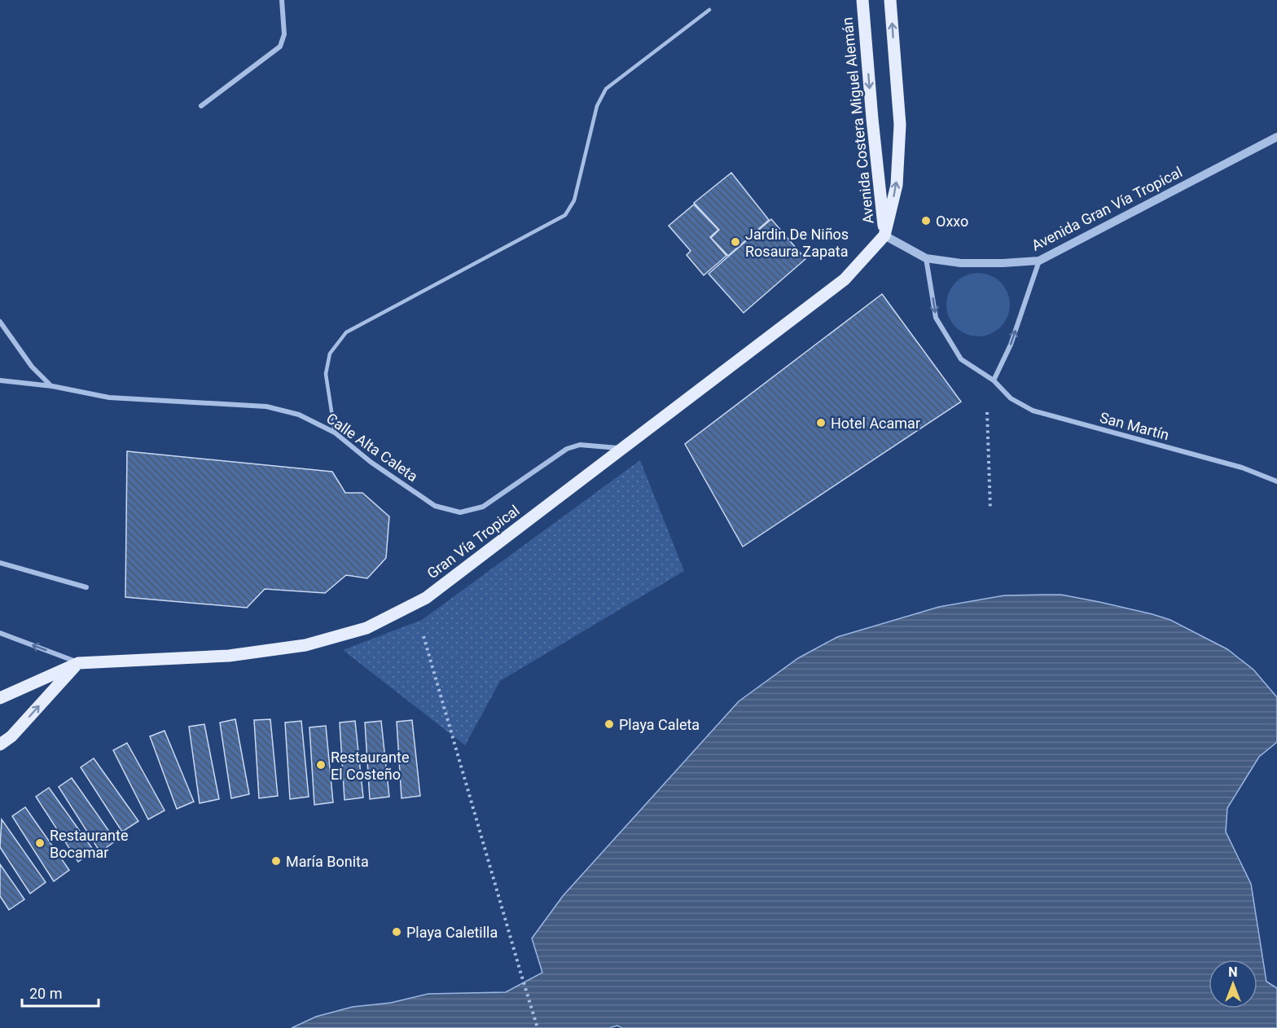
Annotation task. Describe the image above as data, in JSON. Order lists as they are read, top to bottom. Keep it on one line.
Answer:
{"streets":{"main road":["Avenida Costera Miguel Alemán","Gran Vía Tropical"],"street":["Avenida Gran Vía Tropical","San Martín","Calle Alta Caleta"]},"crossings":[["Avenida Costera Miguel Alemán","Avenida Gran Vía Tropical"],["Avenida Costera Miguel Alemán","Gran Vía Tropical"],["Avenida Gran Vía Tropical","San Martín"],["Avenida Gran Vía Tropical","Gran Vía Tropical"],["Calle Alta Caleta","Gran Vía Tropical"]],"places":["Oxxo","Jardin De Niños Rosaura Zapata","Hotel Acamar","Playa Caleta","Restaurante El Costeño","Restaurante Bocamar","María Bonita","Playa Caletilla"],"scale_bar":"20 m","north":"top"}
